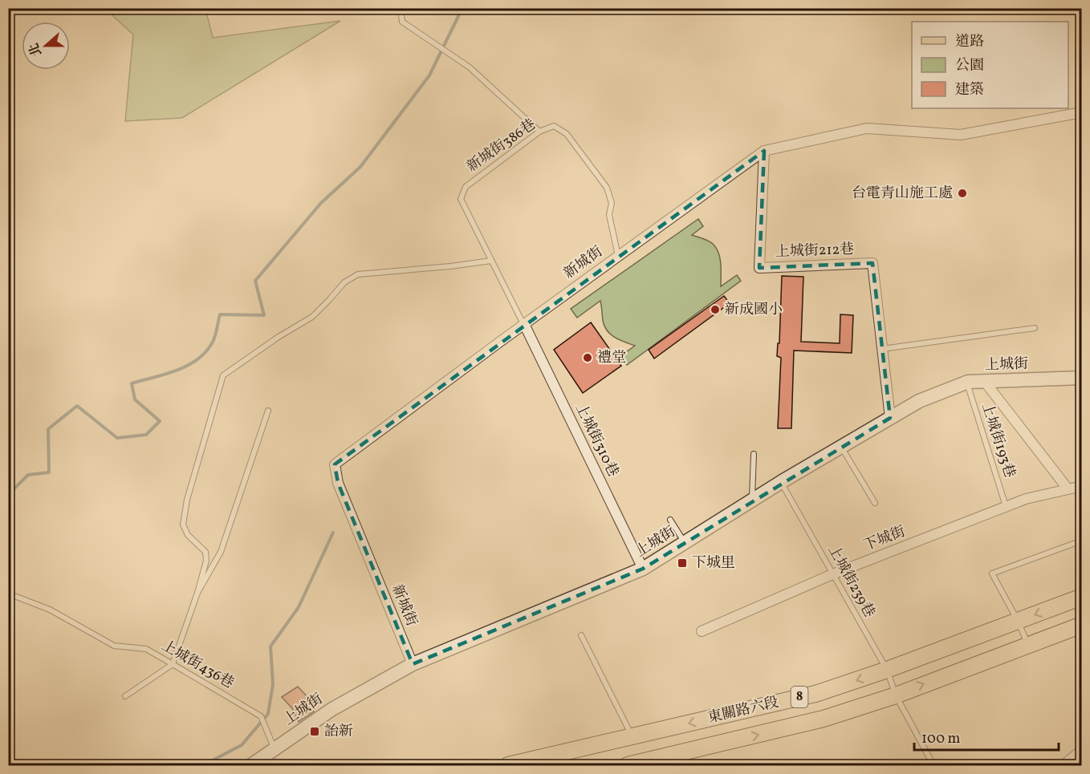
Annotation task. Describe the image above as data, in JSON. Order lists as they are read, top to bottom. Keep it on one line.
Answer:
{"streets":{"main road":["8","東關路六段"],"street":["上城街212巷","新城街","上城街","上城街310巷","下城街"],"lane":["新城街386巷","上城街193巷","上城街239巷","上城街436巷"]},"crossings":[["新城街386巷","新城街"],["新城街386巷","上城街310巷"],["上城街212巷","新城街"],["上城街212巷","上城街"],["新城街","上城街"],["新城街","上城街310巷"],["上城街","上城街310巷"],["上城街","上城街193巷"],["上城街","上城街239巷"],["上城街","上城街436巷"],["上城街193巷","下城街"],["下城街","上城街239巷"],["上城街239巷","東關路六段"]],"places":{"other":["台電青山施工處","新成國小","禮堂"],"transit":["下城里","詒新"]},"legend":["道路","公園","建築"],"scale_bar":"100 m","north":"left"}
